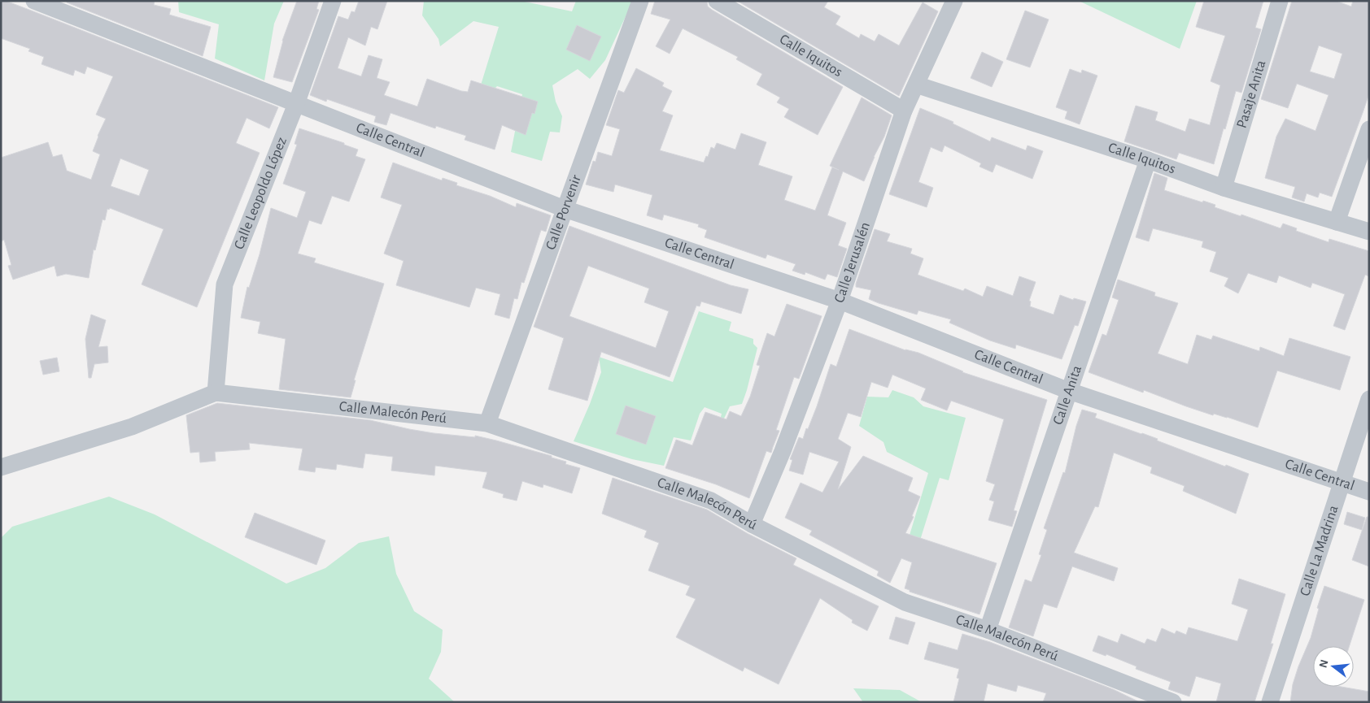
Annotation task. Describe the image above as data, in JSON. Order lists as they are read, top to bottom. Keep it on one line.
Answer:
{"streets":{"street":["Calle Iquitos","Pasaje Anita","Calle Central","Calle Leopoldo López","Calle Porvenir","Calle Jerusalén","Calle Anita","Calle Malecón Perú","Calle La Madrina"]},"crossings":[["Calle Iquitos","Pasaje Anita"],["Calle Iquitos","Calle Jerusalén"],["Calle Iquitos","Calle Anita"],["Calle Central","Calle Leopoldo López"],["Calle Central","Calle Porvenir"],["Calle Central","Calle Jerusalén"],["Calle Central","Calle Anita"],["Calle Central","Calle La Madrina"],["Calle Leopoldo López","Calle Malecón Perú"],["Calle Porvenir","Calle Malecón Perú"],["Calle Jerusalén","Calle Malecón Perú"],["Calle Anita","Calle Malecón Perú"]],"north":"left"}
